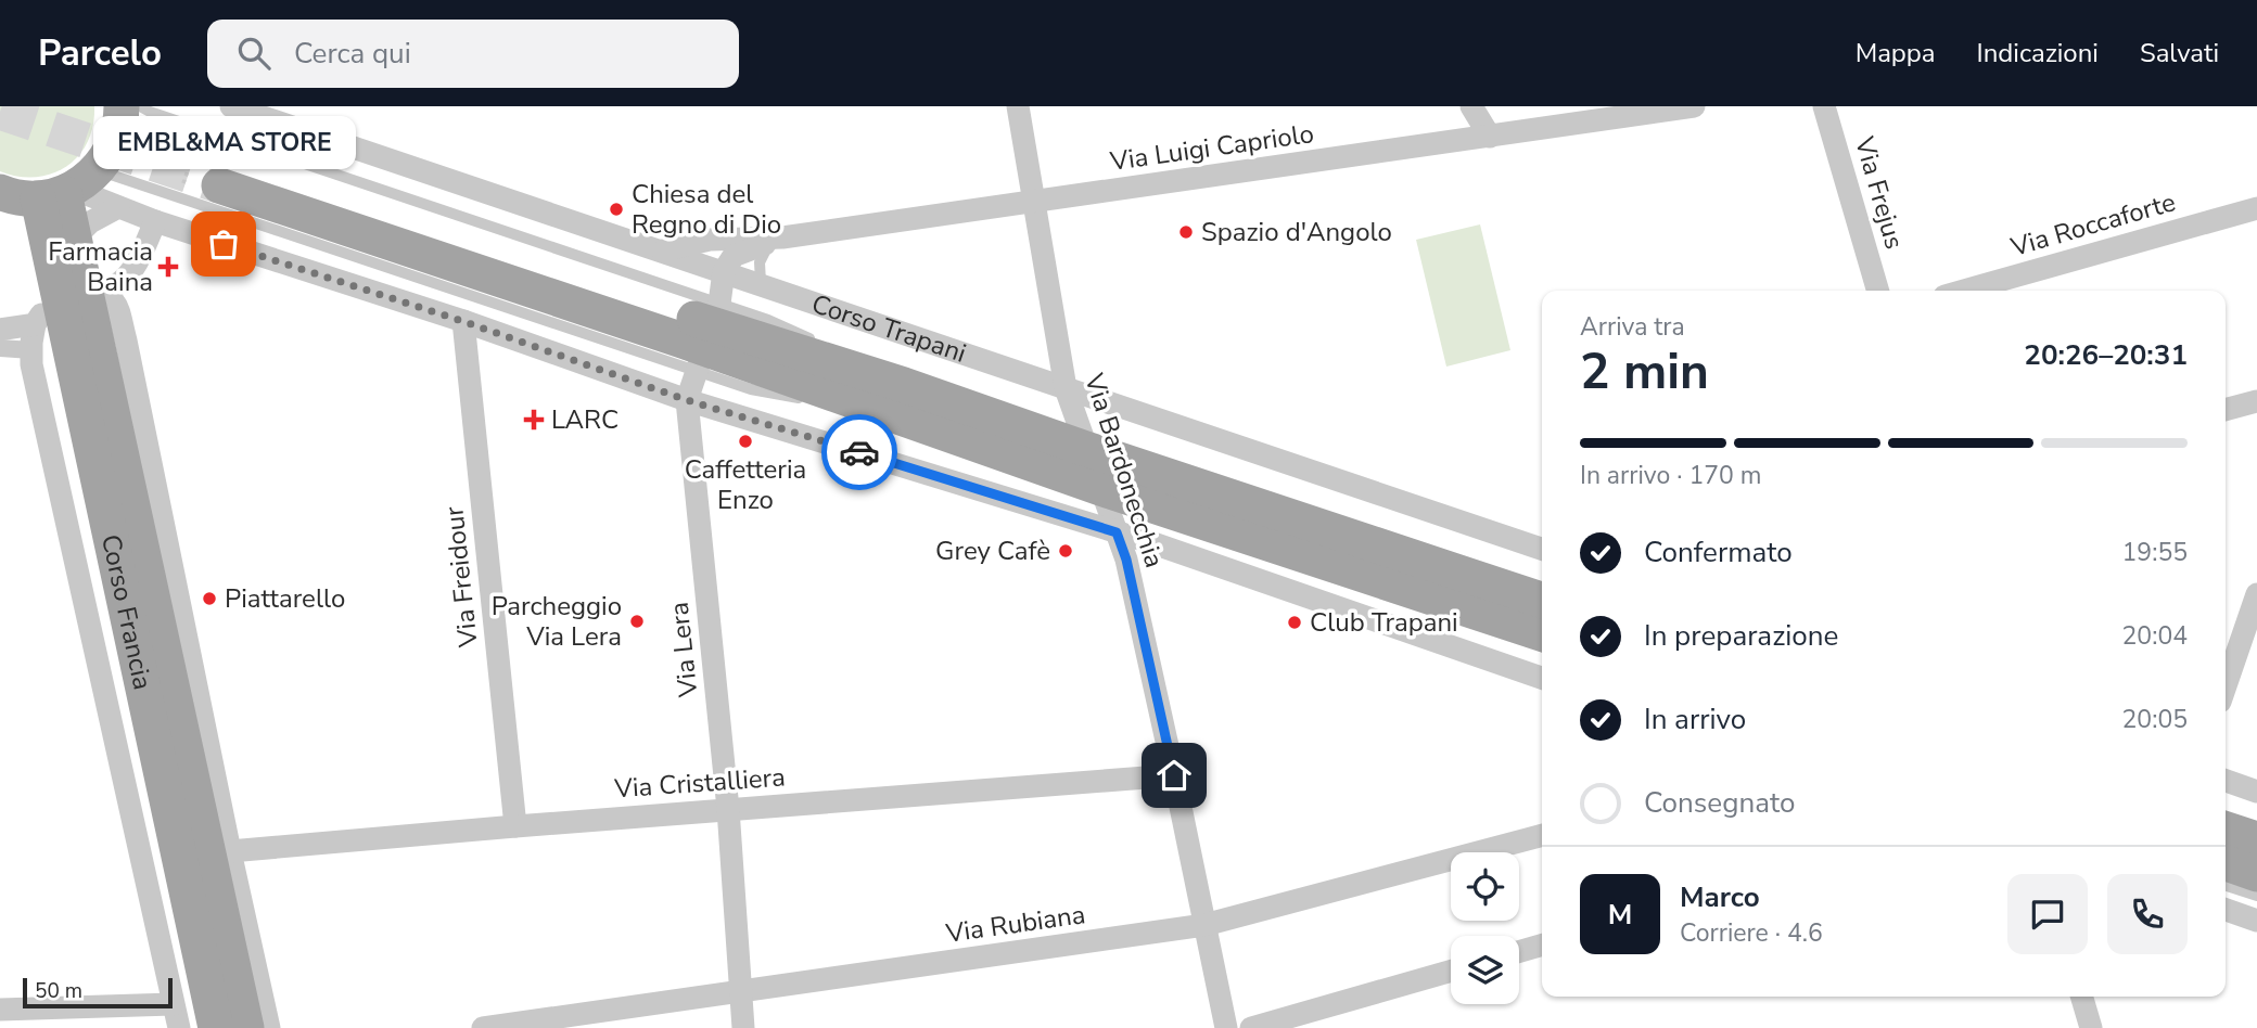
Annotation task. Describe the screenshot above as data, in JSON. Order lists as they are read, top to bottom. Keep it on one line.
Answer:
{"streets":{"main road":["Corso Trapani","Corso Francia"],"street":["Via Luigi Capriolo","Via Frejus","Via Roccaforte","Via Bardonecchia","Via Freidour","Via Lera","Via Cristalliera","Via Rubiana"]},"crossings":[["Via Luigi Capriolo","Corso Trapani"],["Via Luigi Capriolo","Via Bardonecchia"],["Via Luigi Capriolo","Via Lera"],["Corso Trapani","Via Bardonecchia"],["Corso Trapani","Corso Francia"],["Corso Trapani","Via Lera"],["Via Bardonecchia","Via Cristalliera"],["Via Bardonecchia","Via Rubiana"],["Via Freidour","Via Cristalliera"],["Corso Francia","Via Cristalliera"],["Via Lera","Via Cristalliera"],["Via Lera","Via Rubiana"]],"places":{"other":["Chiesa del Regno di Dio","Spazio d'Angolo","EMBL&MA STORE","Caffetteria Enzo","Grey Cafè","Piattarello","Parcheggio Via Lera","Club Trapani"],"health":["Farmacia Baina","LARC"]},"scale_bar":"50 m","page":{"header":"Parcelo","search":"Cerca qui","nav":["Mappa","Indicazioni","Salvati"],"bubble":"EMBL&MA STORE","heading":["2 min","Arriva tra","20:26–20:31"],"panel":["Marco","Corriere · 4.6"],"bar":"In arrivo · 170 m","list":[["Confermato","19:55"],["In preparazione","20:04"],["In arrivo","20:05"],"Consegnato"],"round":"M","scale":"50 m"}}
